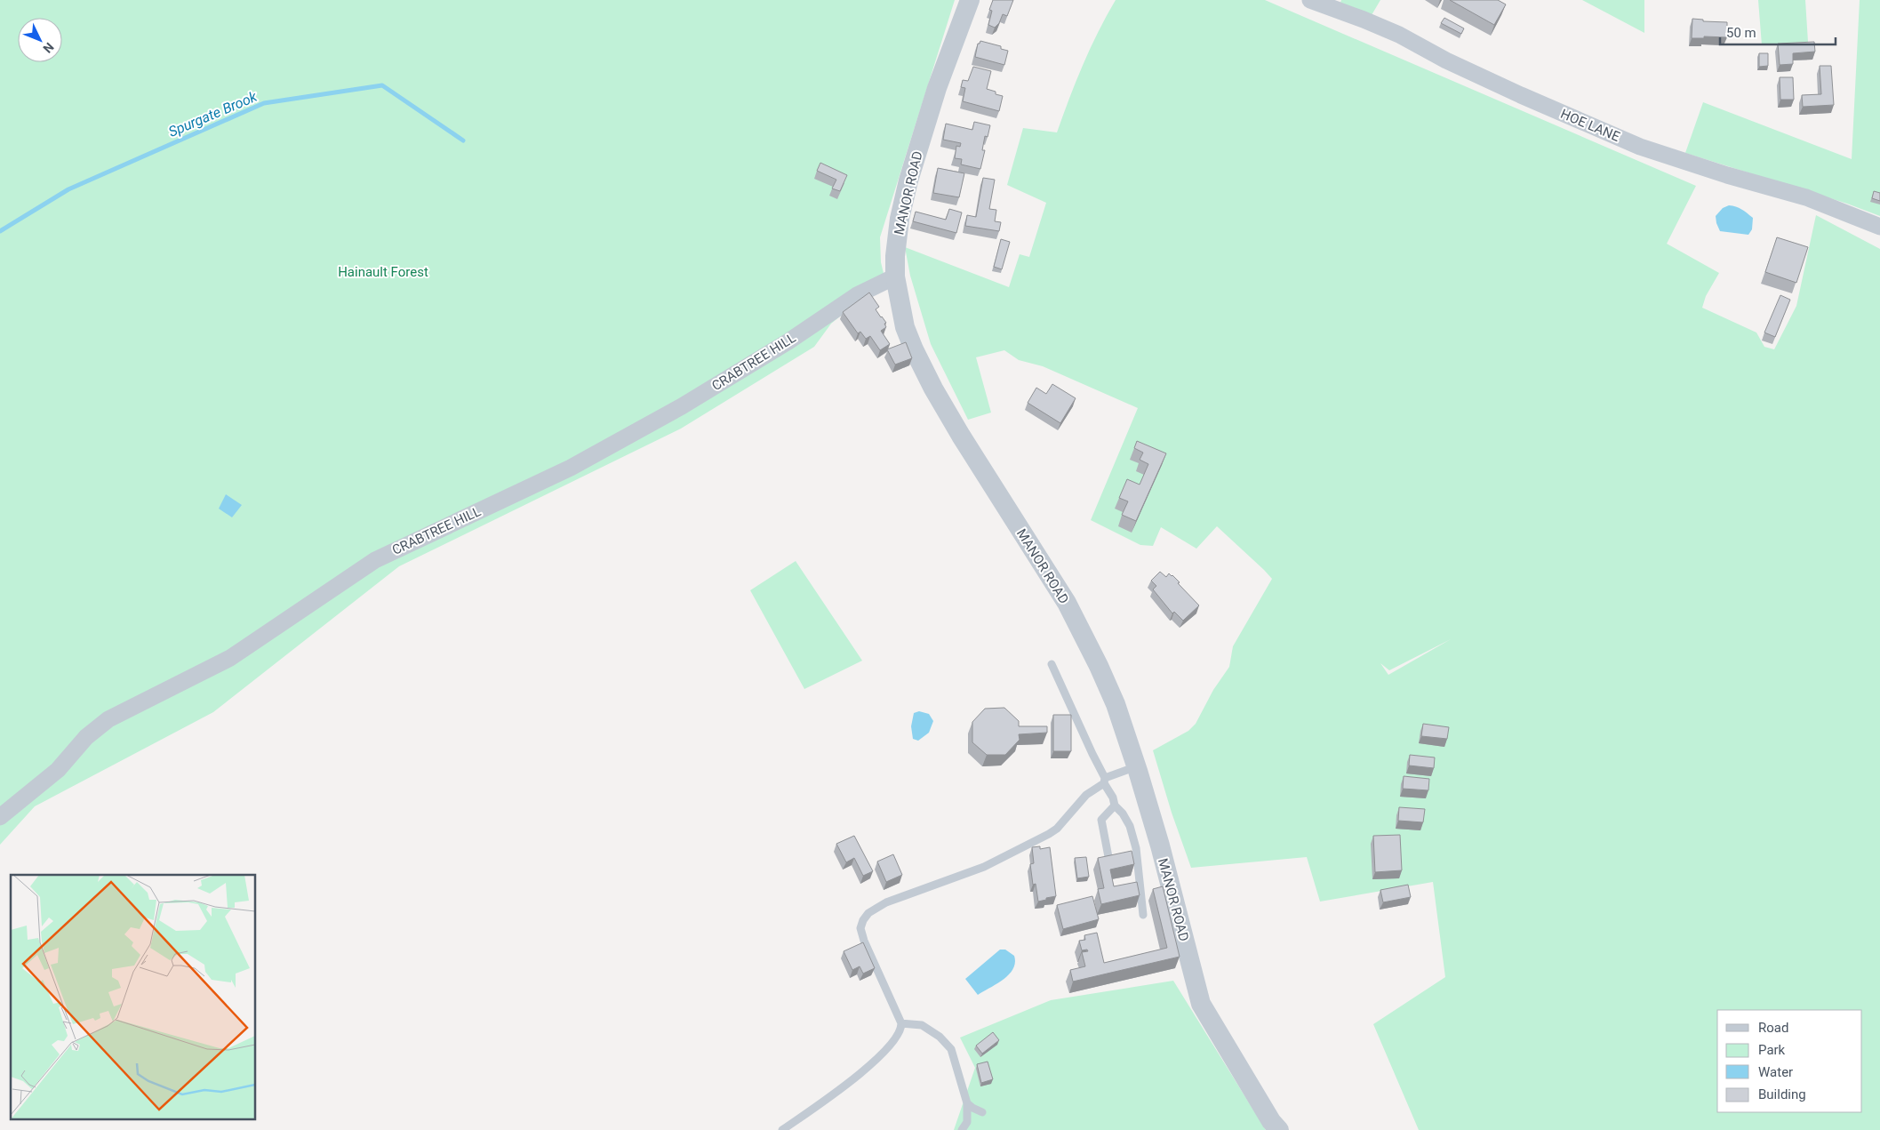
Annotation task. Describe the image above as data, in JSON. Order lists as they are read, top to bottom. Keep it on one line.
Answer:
{"streets":{"street":["HOE LANE","MANOR ROAD","CRABTREE HILL"]},"crossings":[["MANOR ROAD","CRABTREE HILL"]],"water":["Spurgate Brook"],"parks":["Hainault Forest"],"legend":["Road","Park","Water","Building"],"scale_bar":"50 m","north":"bottom right"}
